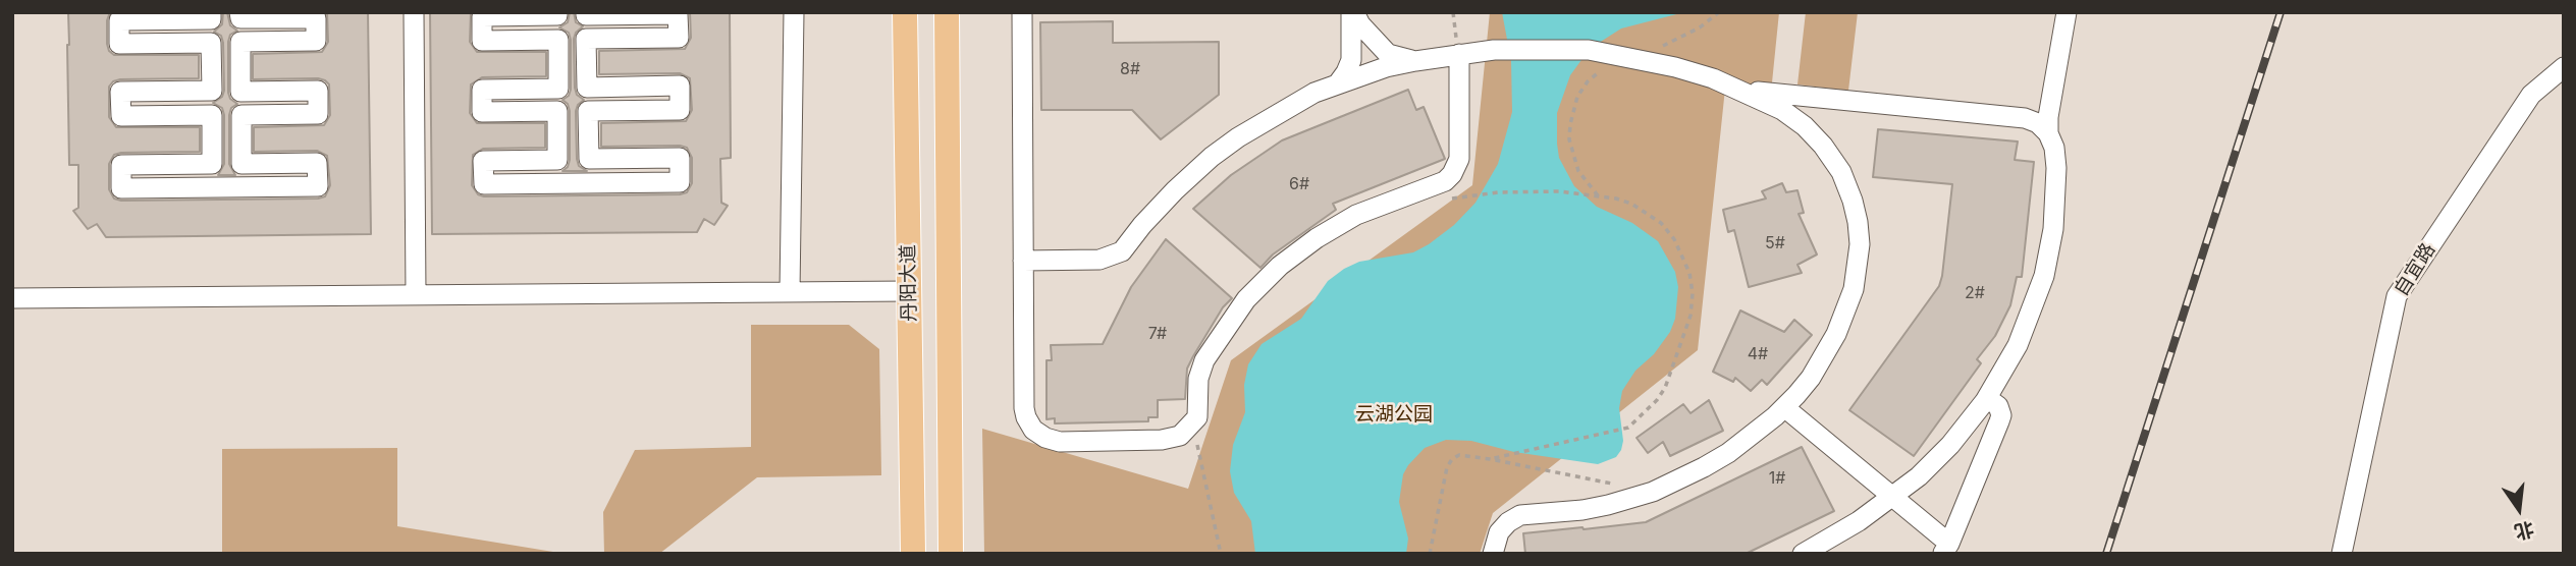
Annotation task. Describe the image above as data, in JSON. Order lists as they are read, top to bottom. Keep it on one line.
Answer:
{"streets":{"main road":["丹阳大道"],"street":["自宜路"]},"parks":["云湖公园"],"house_numbers":["8#","6#","5#","2#","7#","4#","1#"],"north":"bottom"}
